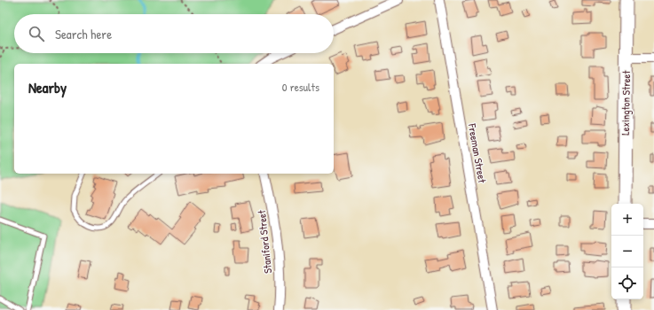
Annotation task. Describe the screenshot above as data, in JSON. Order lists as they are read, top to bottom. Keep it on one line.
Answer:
{"streets":{"main road":["Lexington Street"],"street":["Freeman Street","Staniford Street"]},"page":{"search":"Search here","heading":["Nearby","0 results"],"map_buttons":["+","−"]}}
